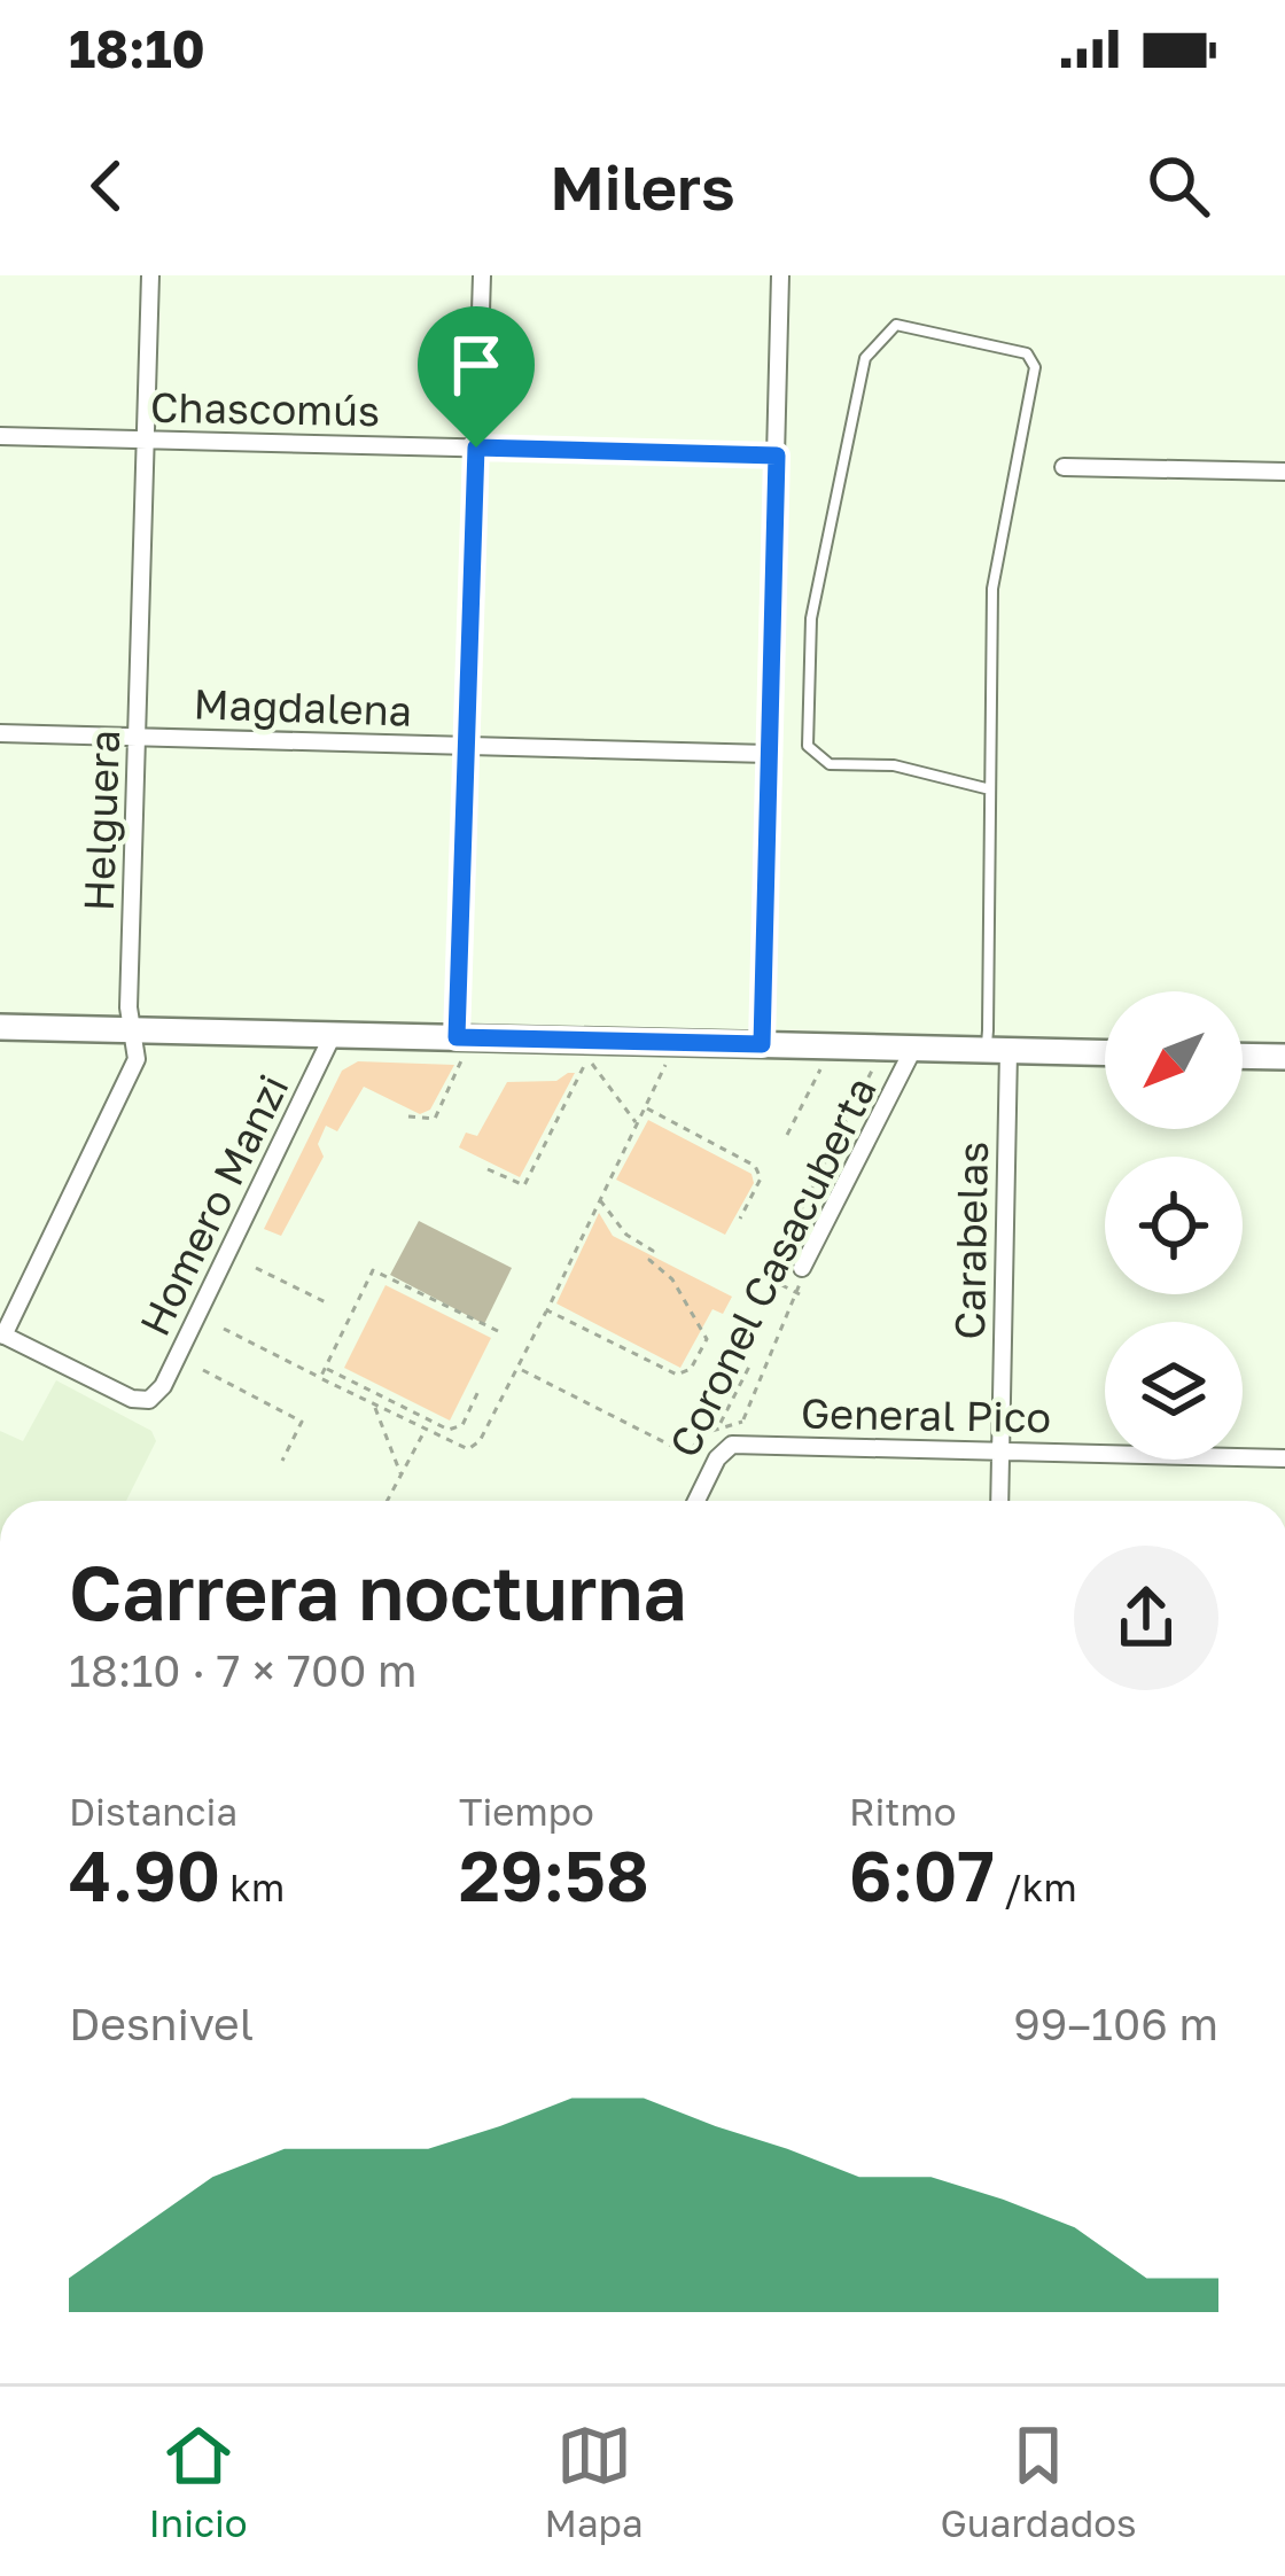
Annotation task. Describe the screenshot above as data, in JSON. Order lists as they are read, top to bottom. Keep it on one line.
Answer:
{"streets":{"street":["Chascomús","Magdalena","Helguera","Homero Manzi","Carabelas","Coronel Casacuberta","General Pico"]},"crossings":[["Chascomús","Helguera"],["Magdalena","Helguera"],["Helguera","Homero Manzi"],["Carabelas","General Pico"],["Coronel Casacuberta","General Pico"]],"north":"bottom left","page":{"status":"18:10","header":"Milers","heading":["Carrera nocturna","18:10 · 7 × 700 m"],"stats":[["Distancia","4.90 km"],["Tiempo","29:58"],["Ritmo","6:07 /km"]],"chart":["Desnivel","99–106 m"],"tabs":["Inicio","Mapa","Guardados"]}}
